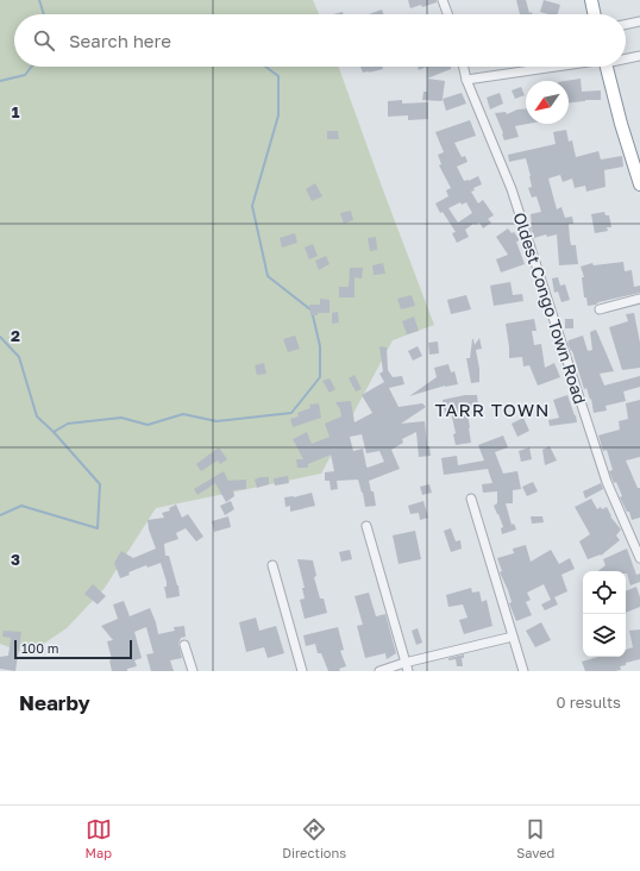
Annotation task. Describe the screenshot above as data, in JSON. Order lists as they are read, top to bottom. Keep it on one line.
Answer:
{"streets":{"street":["Oldest Congo Town Road"]},"districts":["TARR TOWN"],"scale_bar":"100 m","north":"bottom left","page":{"search":"Search here","scale":"100 m","heading":["Nearby","0 results"],"nav":["Map","Directions","Saved"]},"grid":{"rows":["1","2","3"]}}
